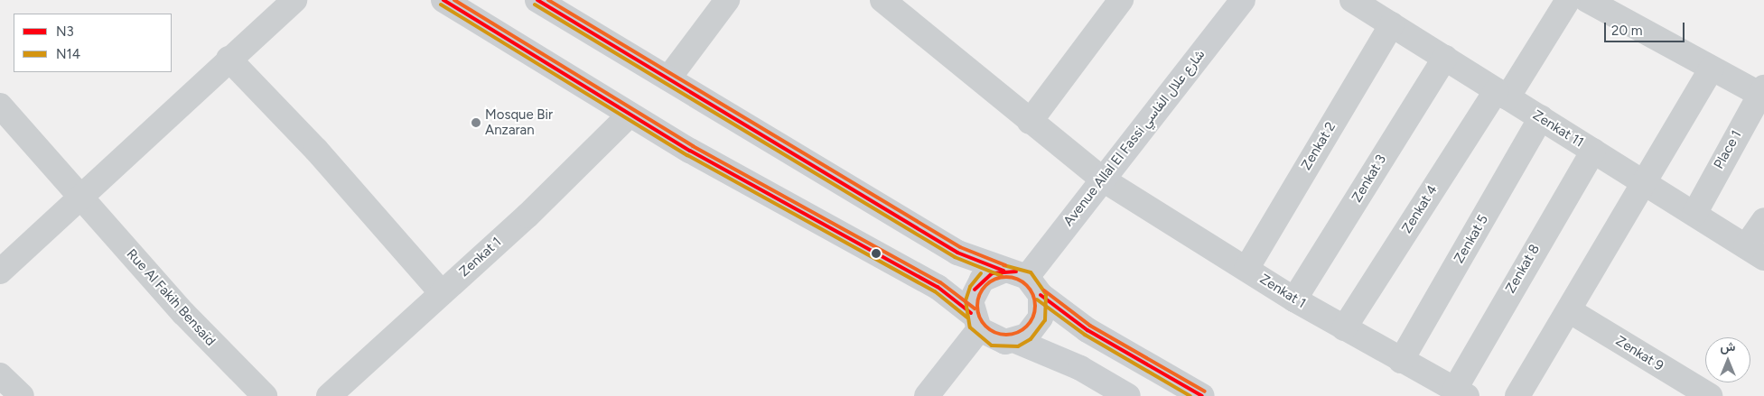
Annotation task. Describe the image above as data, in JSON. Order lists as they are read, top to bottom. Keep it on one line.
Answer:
{"streets":{"main road":["Avenue Allal El Fassi شارع علال الفاسي"],"street":["Zenkat 11","Zenkat 2","Place 1","Zenkat 3","Zenkat 4","Zenkat 5","Zenkat 1","Zenkat 8","Rue Al Fakih Bensaïd","Zenkat 9"]},"crossings":[["Zenkat 11","Zenkat 2"],["Zenkat 11","Place 1"],["Zenkat 11","Zenkat 3"],["Zenkat 11","Zenkat 4"],["Zenkat 11","Zenkat 5"],["Zenkat 11","Zenkat 8"],["Avenue Allal El Fassi شارع علال الفاسي","Zenkat 1"],["Zenkat 2","Zenkat 1"],["Zenkat 3","Zenkat 1"],["Zenkat 4","Zenkat 1"],["Zenkat 5","Zenkat 1"],["Zenkat 1","Zenkat 8"]],"places":["Mosque Bir Anzaran"],"lines":["transit line N3","transit line N14"],"legend":["N3","N14"],"scale_bar":"20 m","north":"top"}
